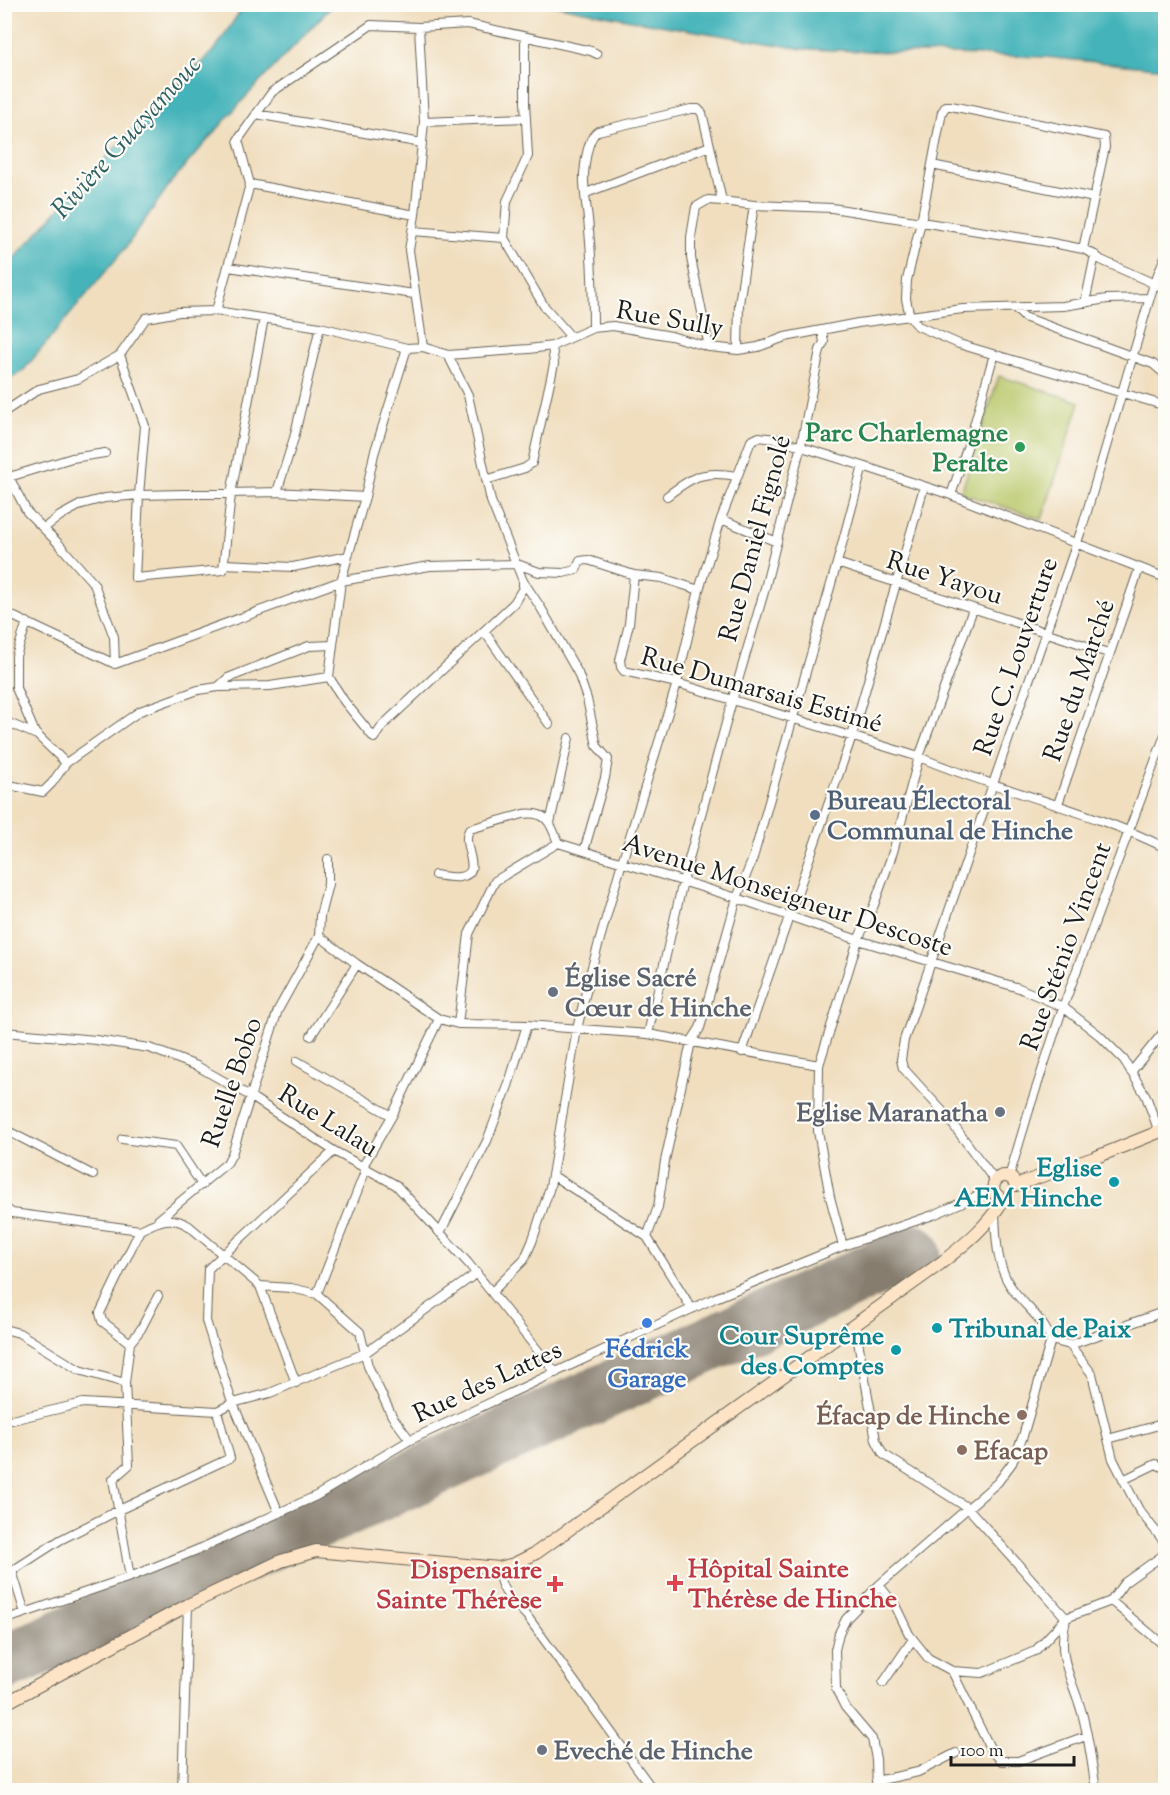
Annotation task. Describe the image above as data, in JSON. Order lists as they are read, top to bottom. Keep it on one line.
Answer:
{"streets":{"street":["Rue Sully","Rue Daniel Fignolé","Rue Yayou","Rue C. Louverture","Rue du Marché","Rue Dumarsais Estimé","Avenue Monseigneur Descoste","Rue Sténio Vincent","Ruelle Bobo","Rue Lalau","Rue des Lattes"]},"crossings":[["Rue Sully","Rue Daniel Fignolé"],["Rue Sully","Rue C. Louverture"],["Rue Daniel Fignolé","Rue Dumarsais Estimé"],["Rue Daniel Fignolé","Avenue Monseigneur Descoste"],["Rue Yayou","Rue C. Louverture"],["Rue Yayou","Rue du Marché"],["Rue C. Louverture","Rue Dumarsais Estimé"],["Rue C. Louverture","Avenue Monseigneur Descoste"],["Rue C. Louverture","Rue Sténio Vincent"],["Rue C. Louverture","Rue des Lattes"],["Rue du Marché","Rue Dumarsais Estimé"],["Rue Dumarsais Estimé","Rue Sténio Vincent"],["Avenue Monseigneur Descoste","Rue Sténio Vincent"],["Rue Sténio Vincent","Rue des Lattes"],["Ruelle Bobo","Rue Lalau"],["Rue Lalau","Rue des Lattes"]],"water":["Rivière Guayamouc"],"places":{"other":["Parc Charlemagne Peralte","Bureau Électoral Communal de Hinche","Église Sacré Cœur de Hinche","Eglise Maranatha","Eglise AEM Hinche","Fédrick Garage","Tribunal de Paix","Cour Suprême des Comptes","Éfacap de Hinche","Efacap","Eveché de Hinche"],"health":["Hôpital Sainte Thérèse de Hinche","Dispensaire Sainte Thérèse"]},"scale_bar":"100 m"}
